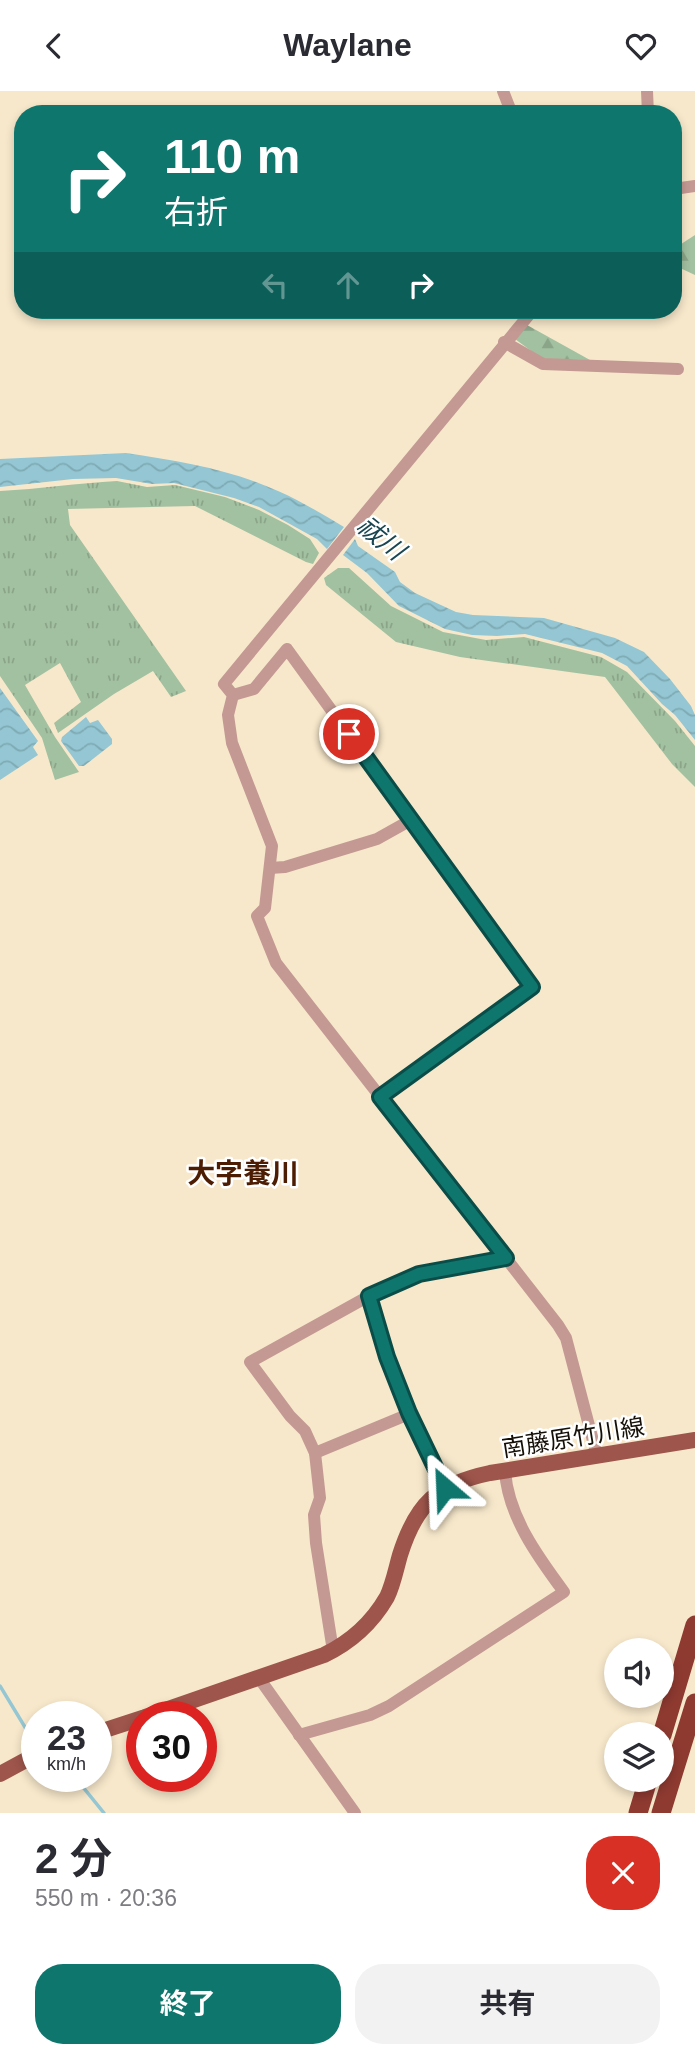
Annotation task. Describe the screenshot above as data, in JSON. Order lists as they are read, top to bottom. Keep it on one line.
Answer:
{"streets":{"main road":["南藤原竹川線"]},"districts":["大字養川"],"water":["祓川"],"page":{"header":"Waylane","turn":["110 m","右折"],"speed":"23 km/h","limit":"30","heading":["2 分","550 m · 20:36"],"buttons":["終了","共有"]}}
